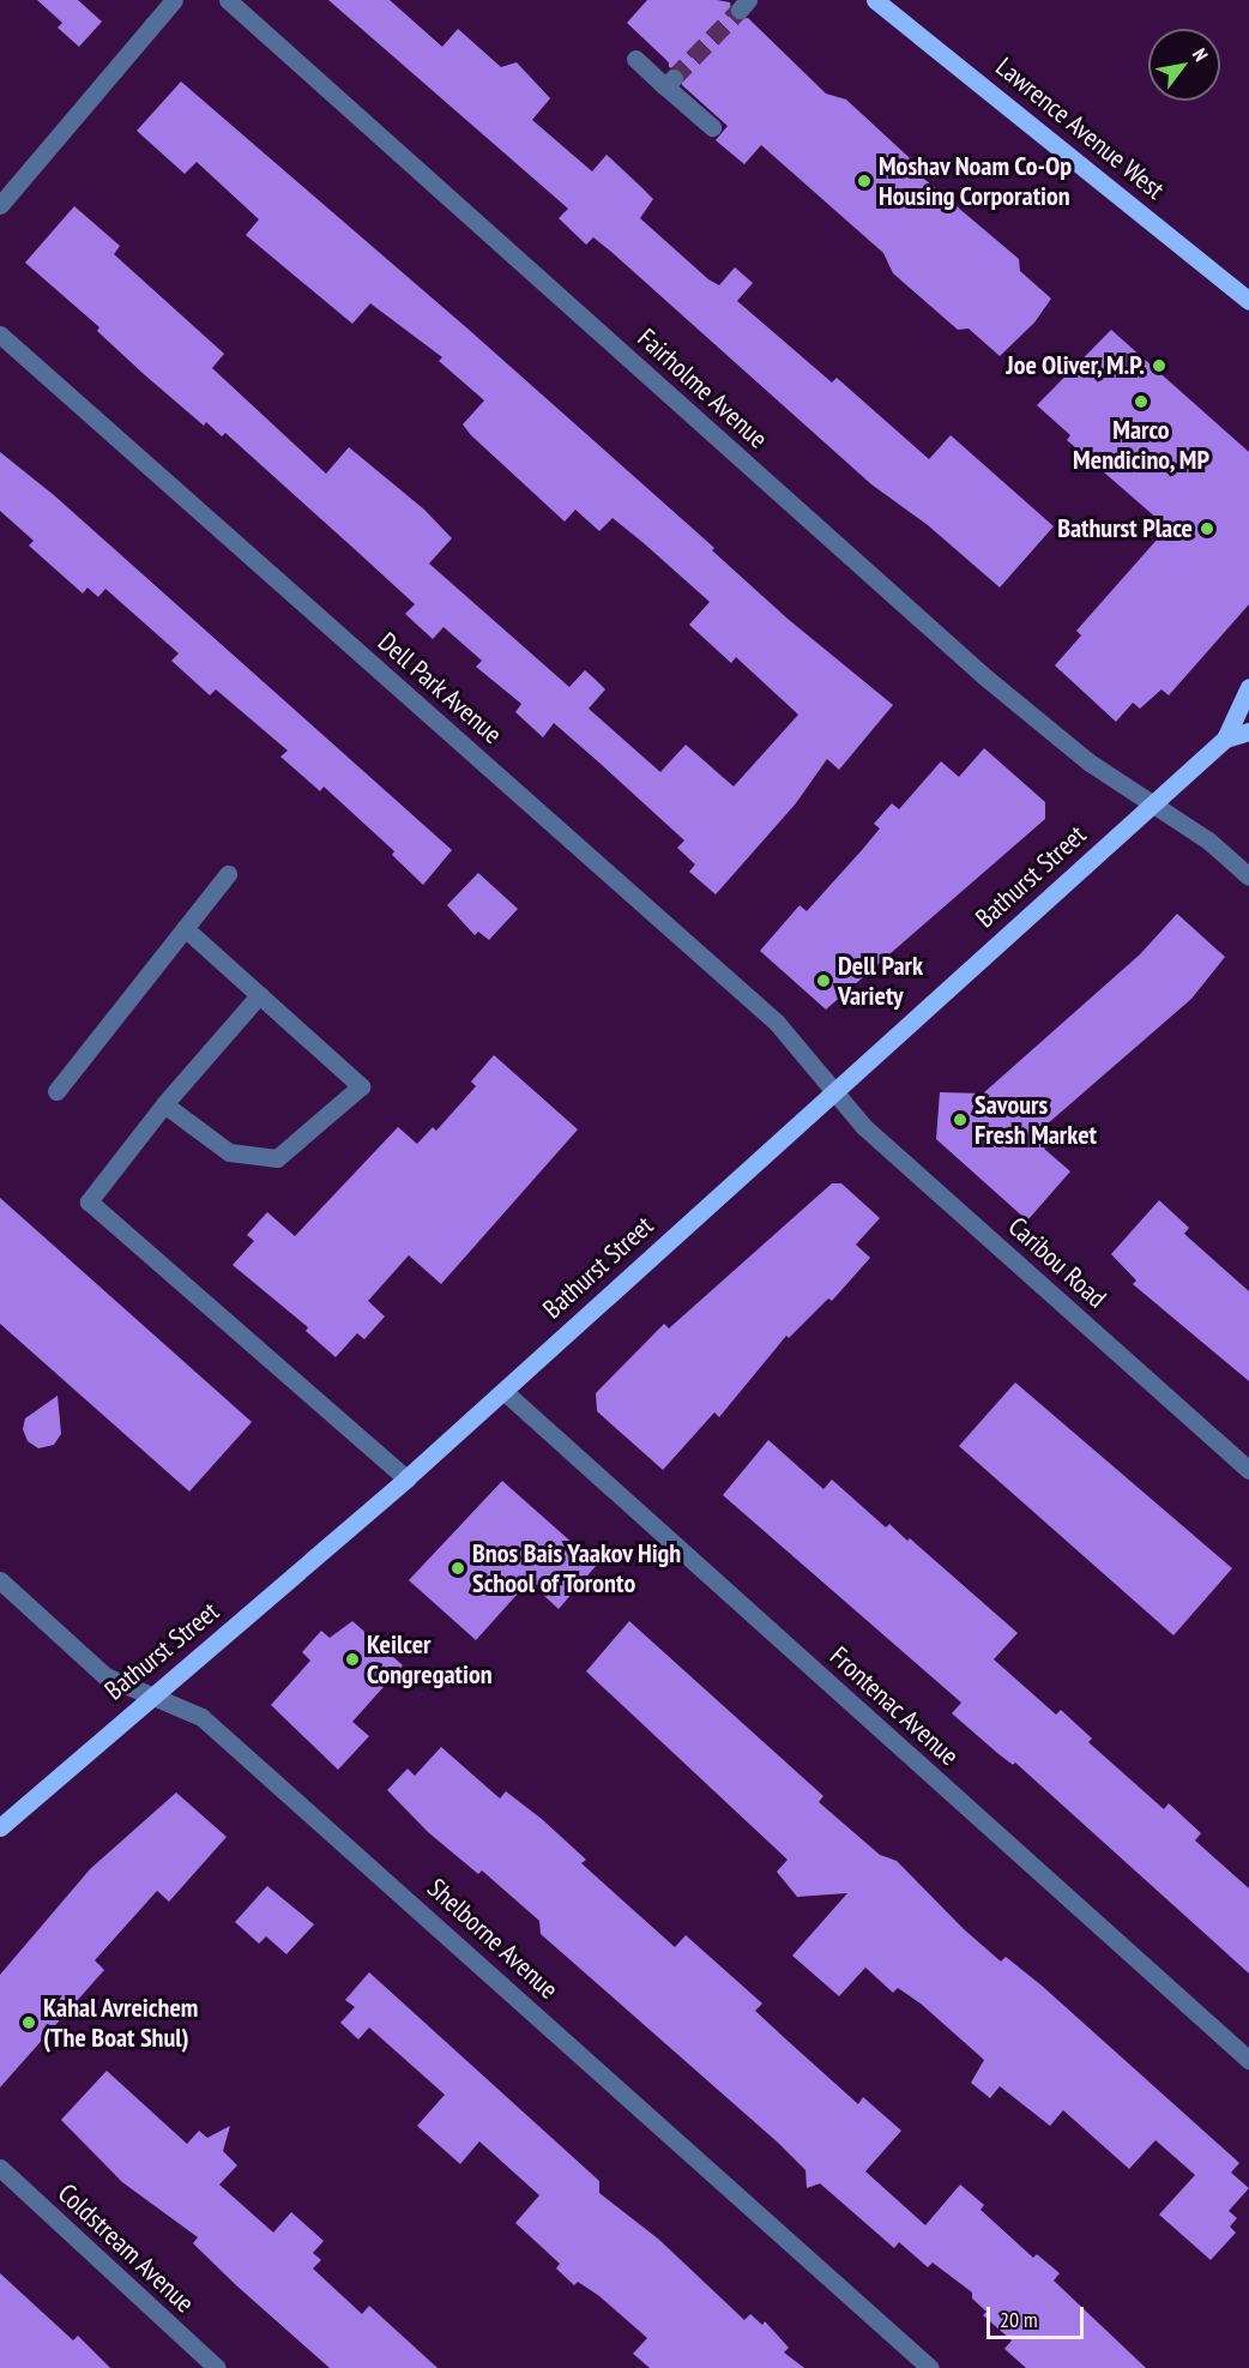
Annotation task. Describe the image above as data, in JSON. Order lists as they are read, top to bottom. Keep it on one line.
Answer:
{"streets":{"main road":["Lawrence Avenue West","Bathurst Street"],"street":["Fairholme Avenue","Dell Park Avenue","Caribou Road","Frontenac Avenue","Shelborne Avenue","Coldstream Avenue"]},"crossings":[["Fairholme Avenue","Bathurst Street"],["Dell Park Avenue","Bathurst Street"],["Dell Park Avenue","Caribou Road"],["Bathurst Street","Caribou Road"],["Bathurst Street","Frontenac Avenue"],["Bathurst Street","Shelborne Avenue"]],"places":["Moshav Noam Co-Op Housing Corporation","Joe Oliver, M.P.","Marco Mendicino, MP","Bathurst Place","Dell Park Variety","Savours Fresh Market","Bnos Bais Yaakov High School of Toronto","Keilcer Congregation","Kahal Avreichem (The Boat Shul)"],"scale_bar":"20 m","north":"top right"}
